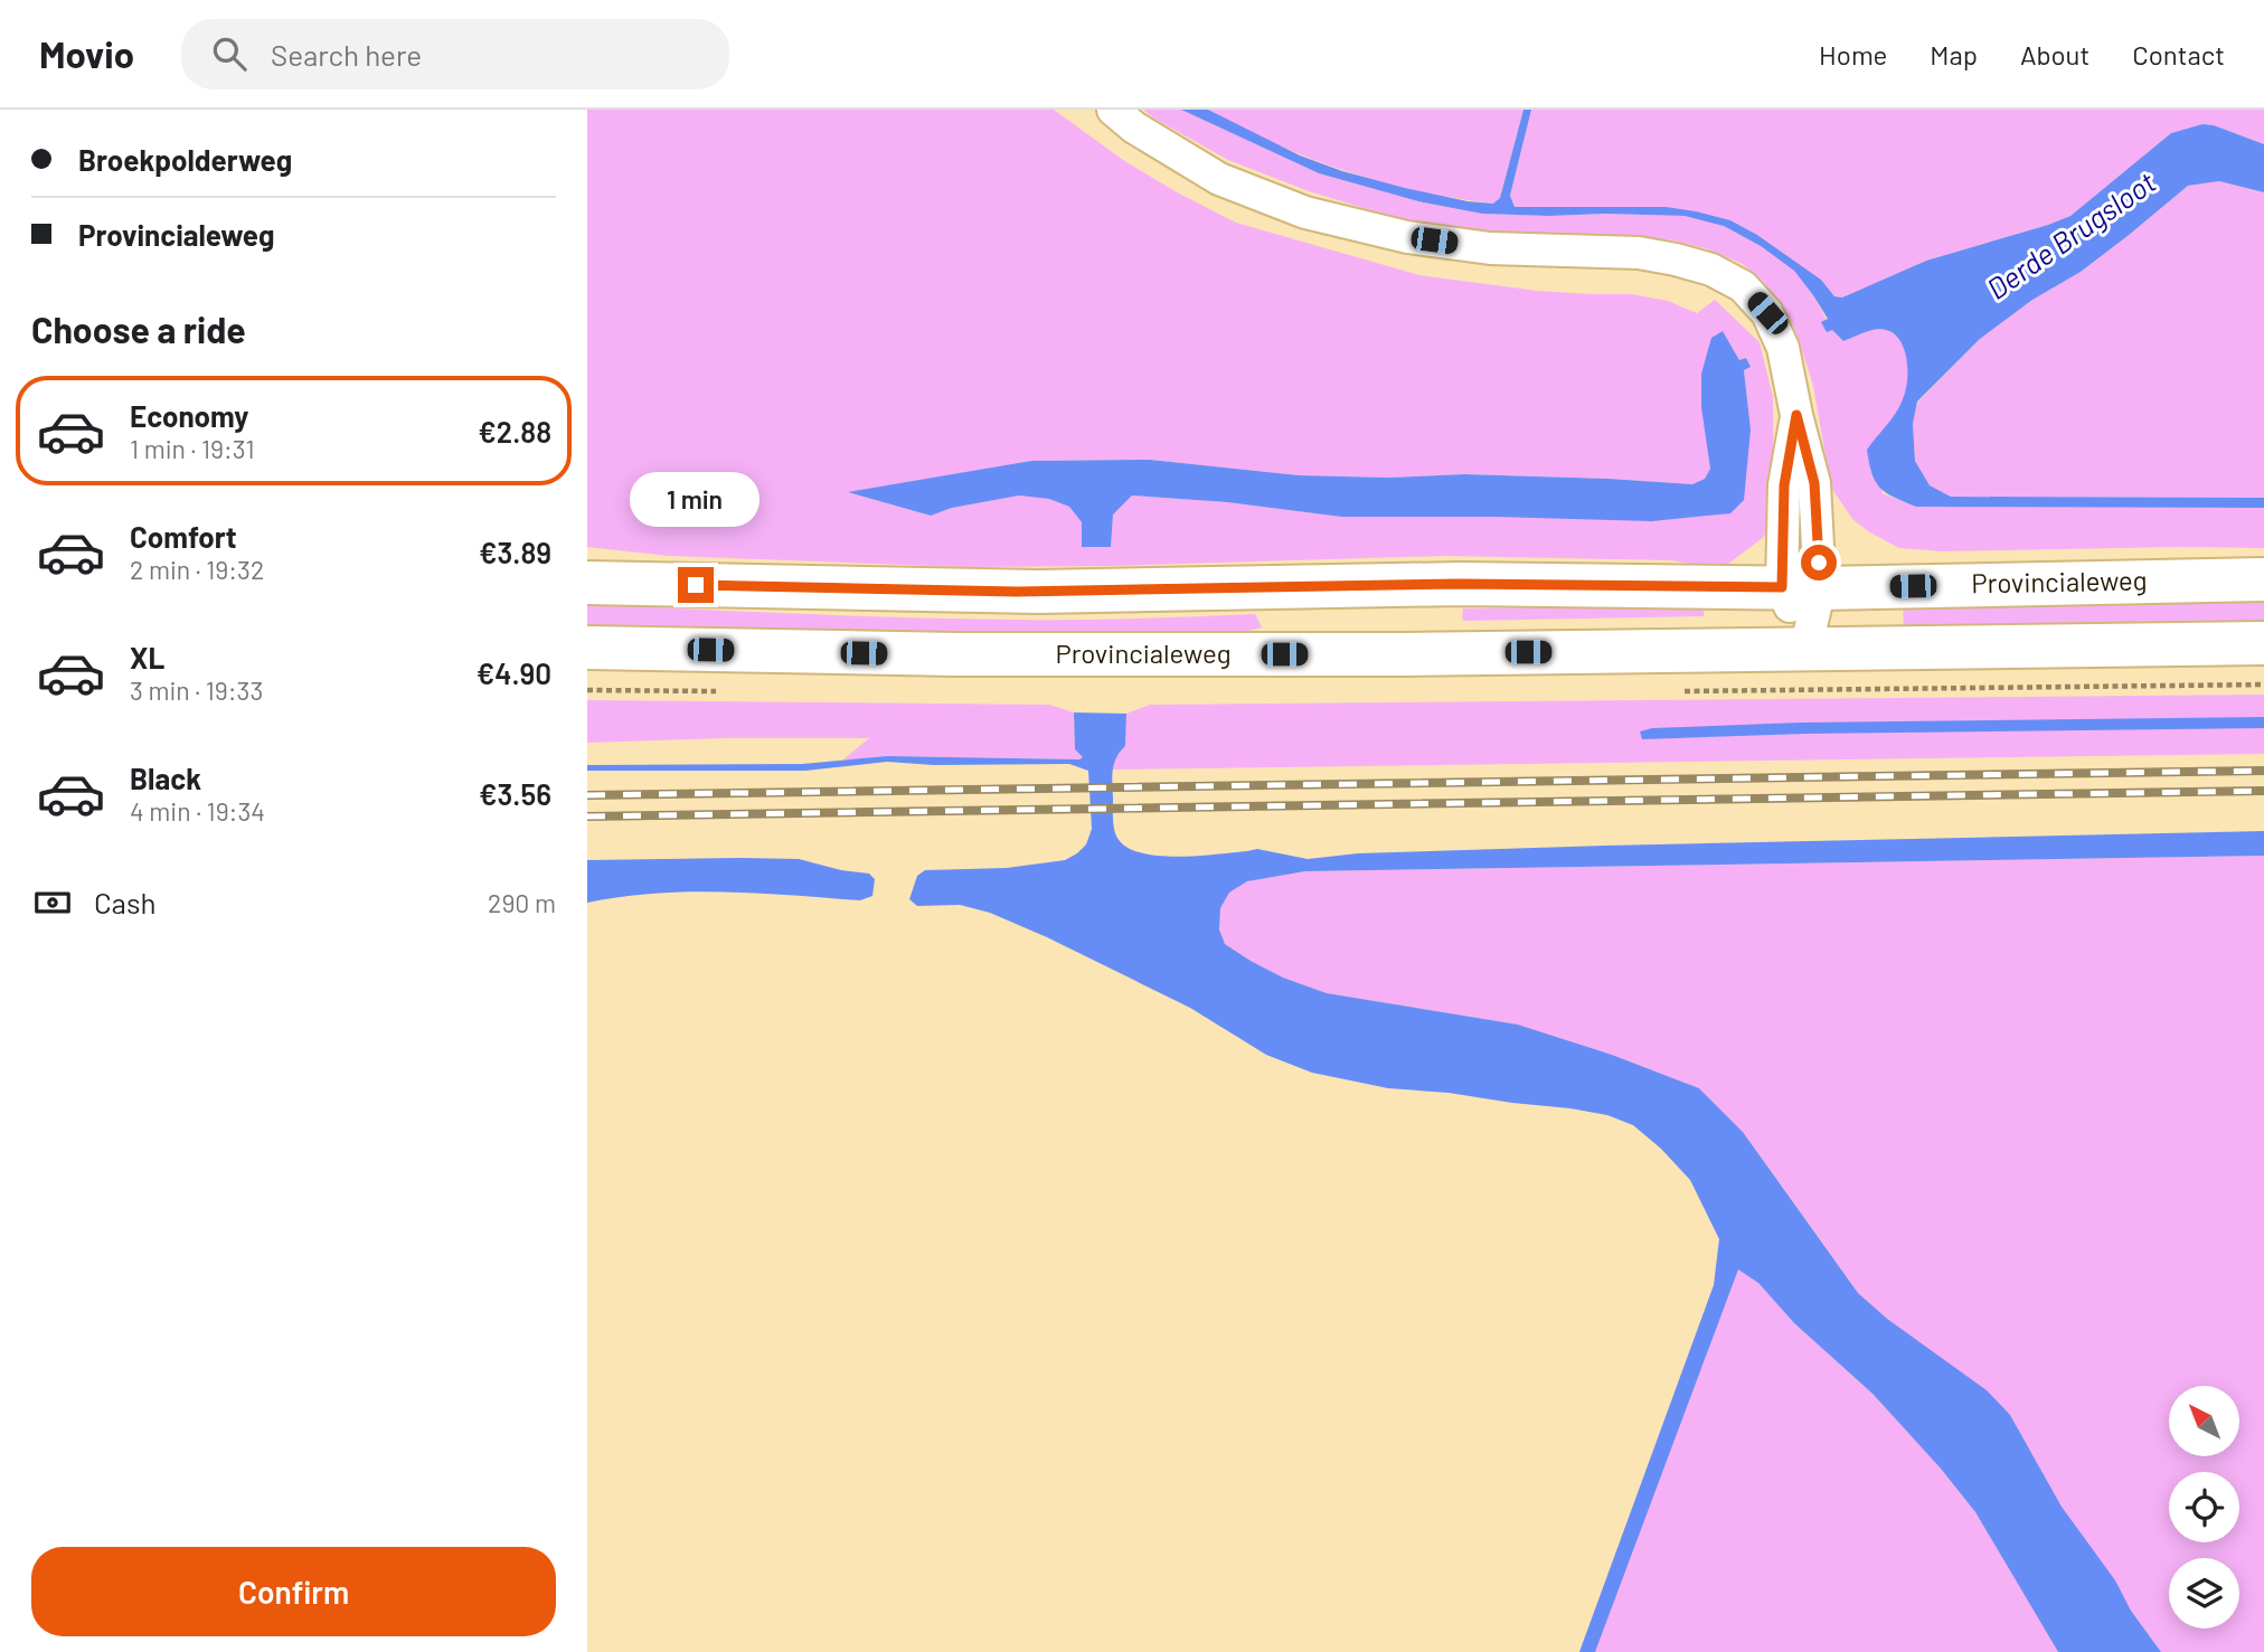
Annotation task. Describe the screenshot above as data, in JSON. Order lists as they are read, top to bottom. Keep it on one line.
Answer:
{"streets":{"main road":["Provincialeweg"]},"water":["Derde Brugsloot"],"north":"top left","page":{"header":"Movio","search":"Search here","nav":["Home","Map","About","Contact"],"banner":["Broekpolderweg","Provincialeweg"],"heading":"Choose a ride","list":[{"name":"Economy","note":"1 min · 19:31","value":"€2.88"},{"name":"Comfort","note":"2 min · 19:32","value":"€3.89"},{"name":"XL","note":"3 min · 19:33","value":"€4.90"},{"name":"Black","note":"4 min · 19:34","value":"€3.56"}],"bubble":"1 min","pay":["Cash","290 m"],"buttons":"Confirm"}}
